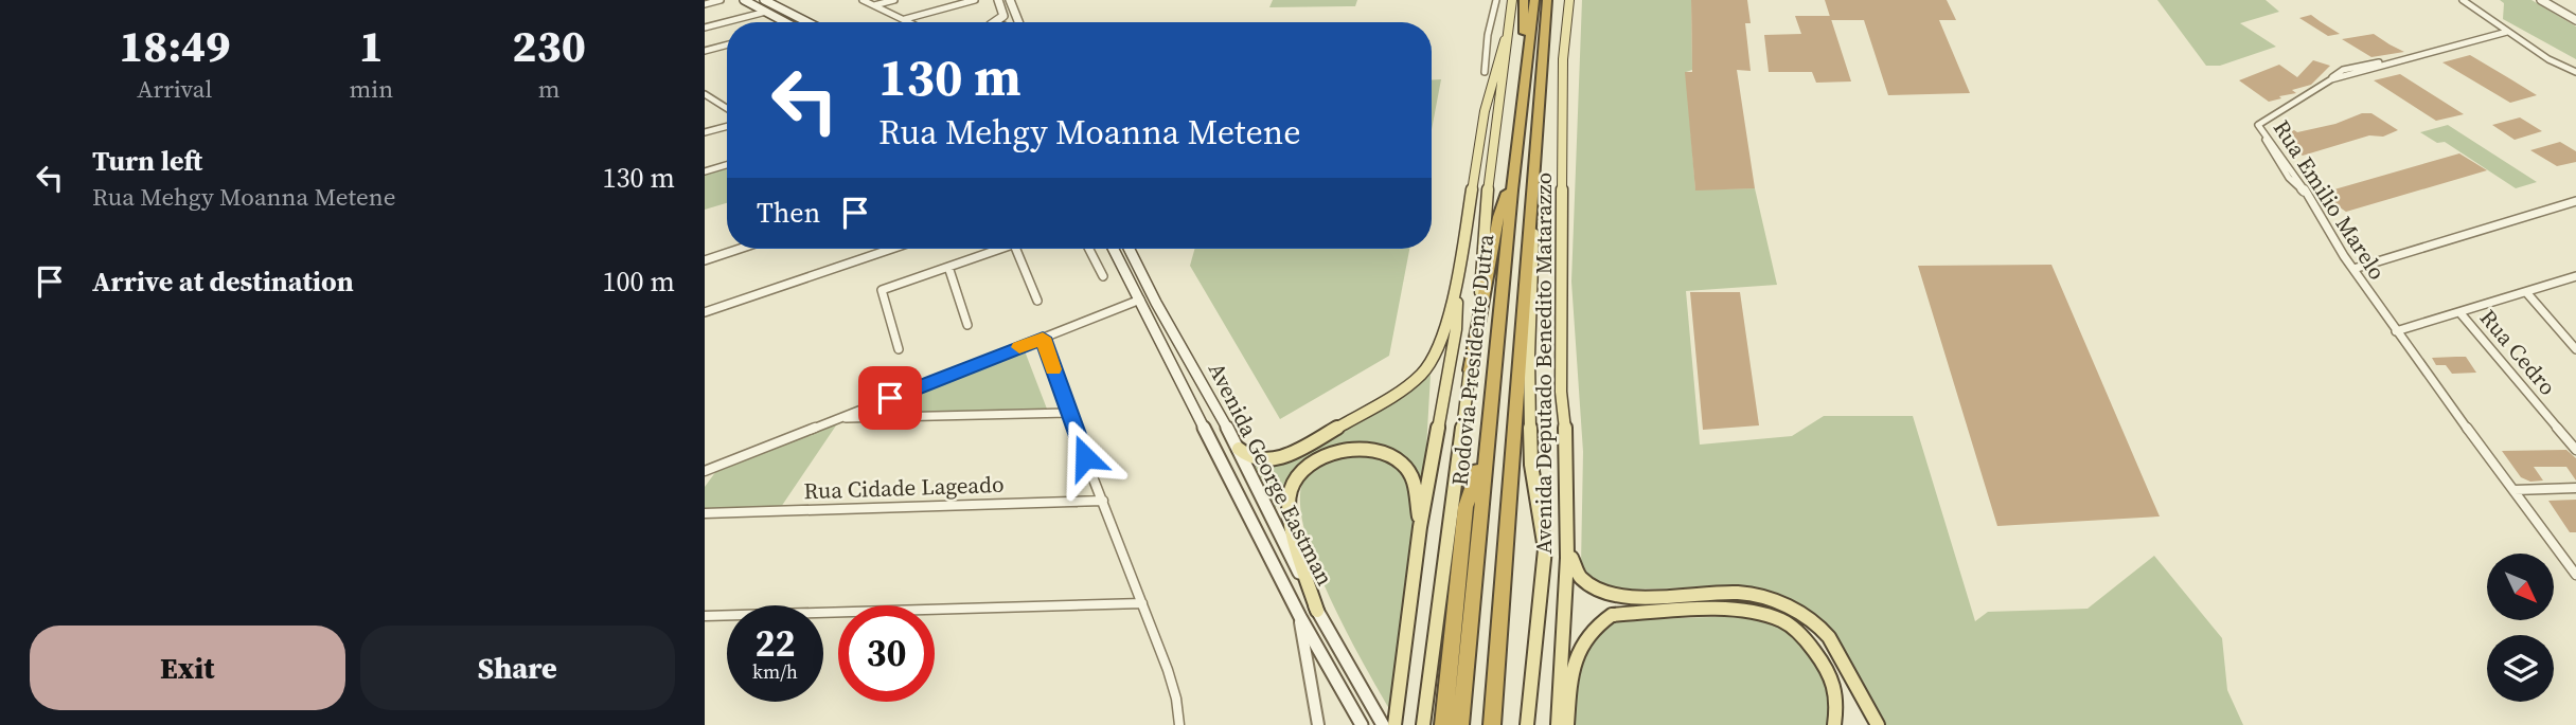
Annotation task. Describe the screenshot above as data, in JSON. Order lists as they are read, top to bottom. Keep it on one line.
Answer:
{"streets":{"highway":["Rodovia Presidente Dutra"],"main road":["Avenida Deputado Benedito Matarazzo","Avenida George Eastman"],"street":["Rua Emilio Marelo","Rua Cedro","Rua Cidade Lageado"]},"crossings":[["Rodovia Presidente Dutra","Avenida Deputado Benedito Matarazzo"]],"north":"bottom right","page":{"eta":["18:49","Arrival","1","min","230","m"],"turn":["130 m","Rua Mehgy Moanna Metene"],"list":[{"name":"Turn left","note":"Rua Mehgy Moanna Metene","value":"130 m"},{"name":"Arrive at destination","value":"100 m"}],"then":"Then","speed":"22 km/h","limit":"30","buttons":["Exit","Share"]}}
